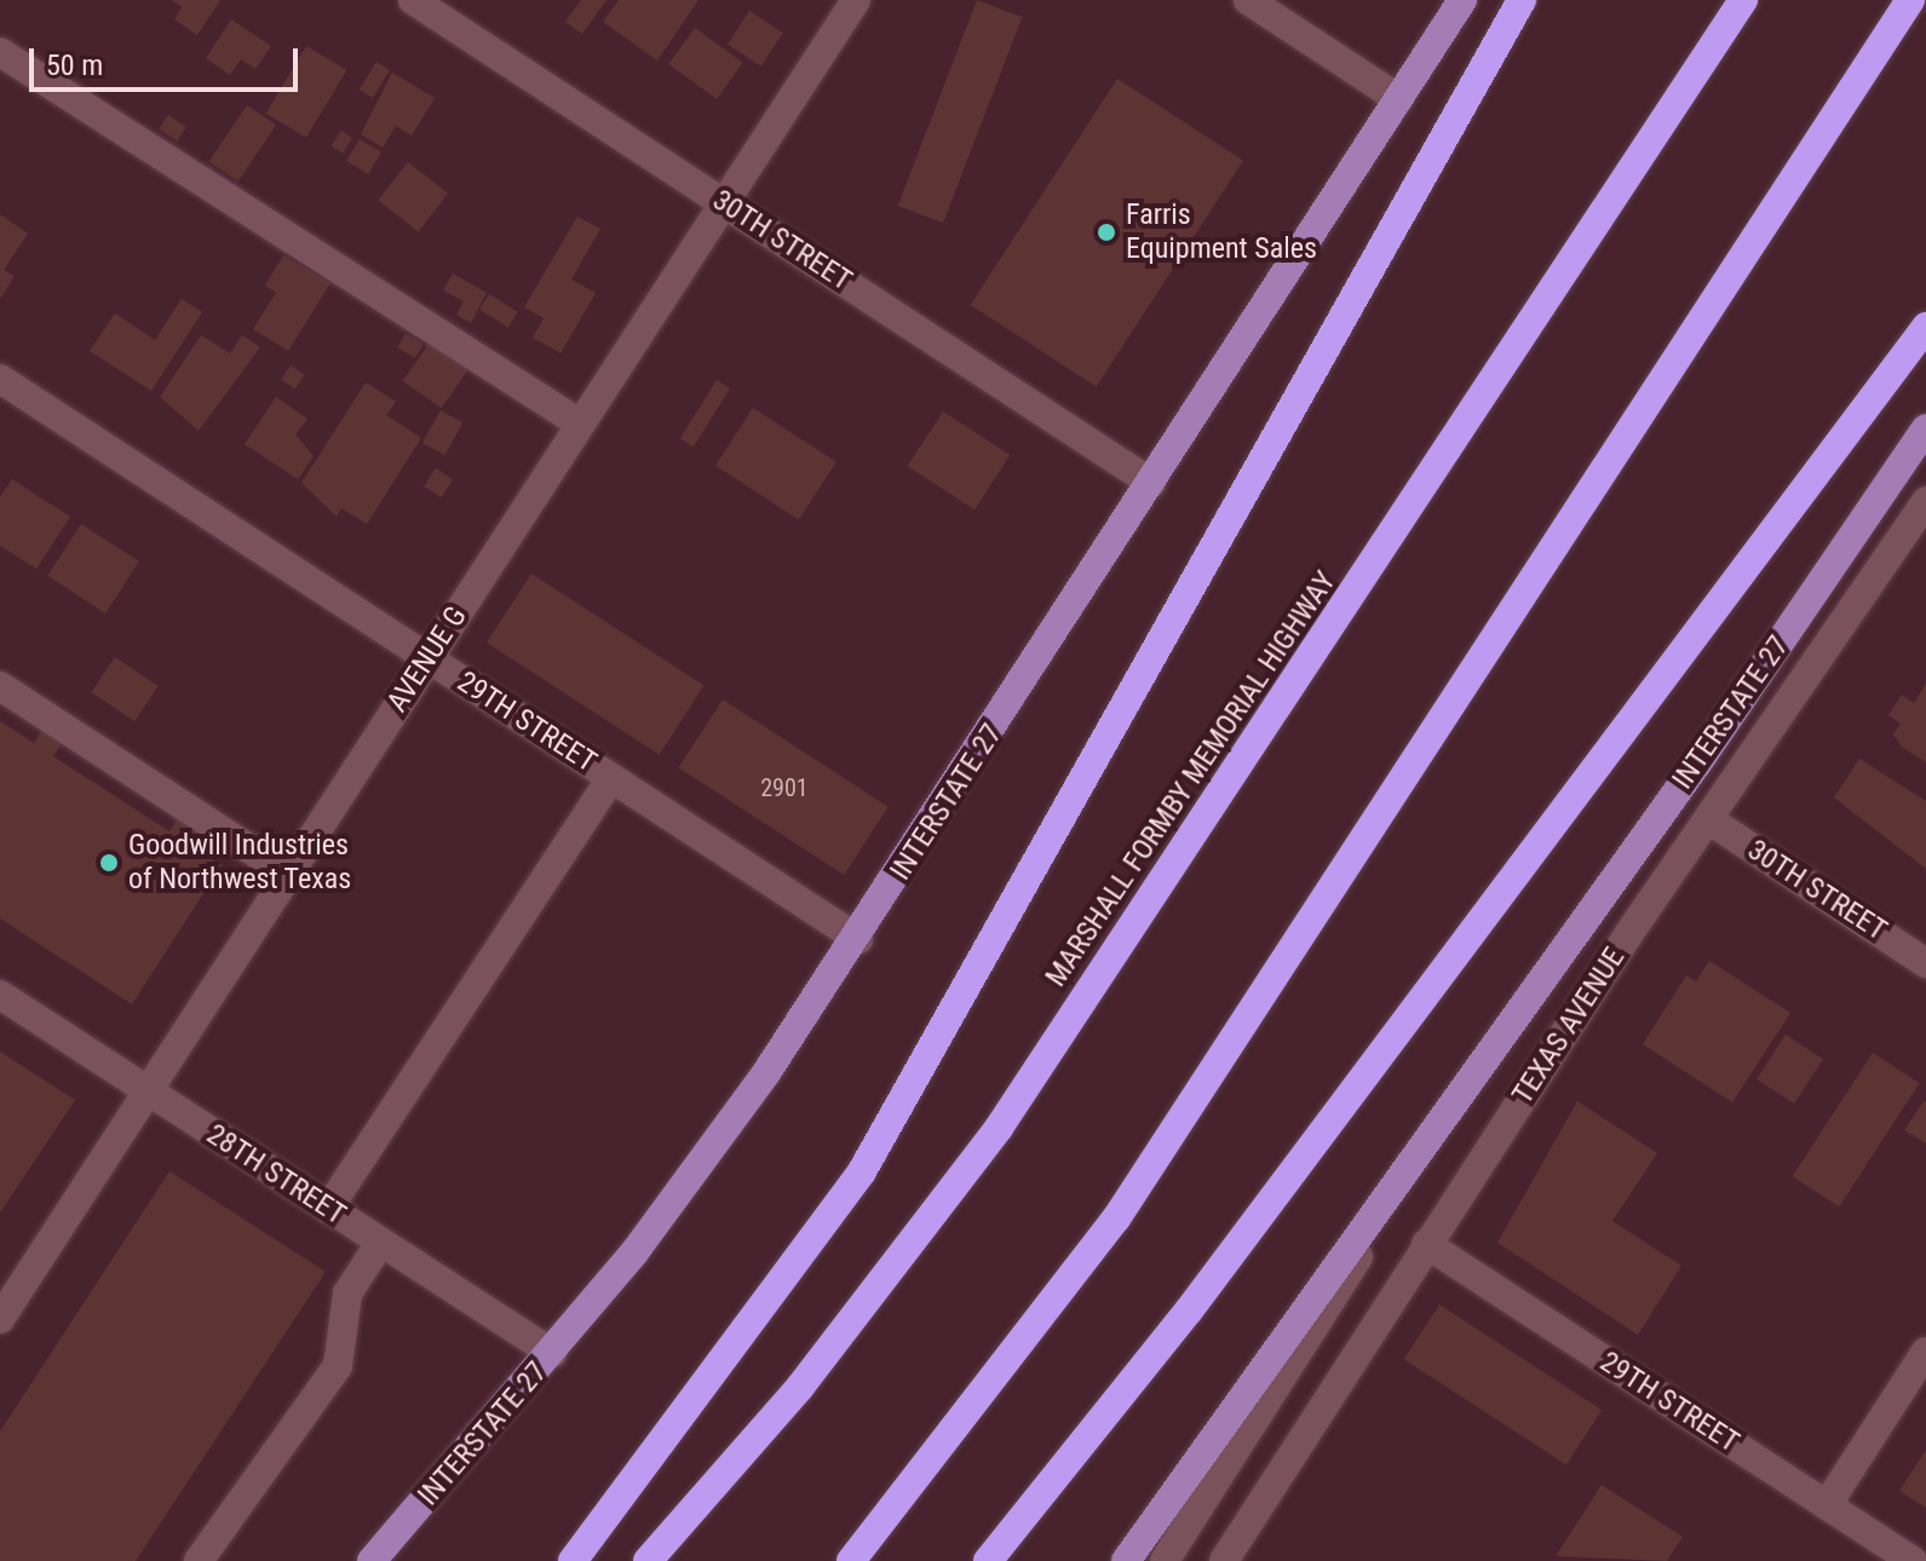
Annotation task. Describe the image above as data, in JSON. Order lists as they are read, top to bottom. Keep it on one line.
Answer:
{"streets":{"highway":["MARSHALL FORMBY MEMORIAL HIGHWAY"],"main road":["INTERSTATE 27"],"street":["30TH STREET","AVENUE G","29TH STREET","TEXAS AVENUE","28TH STREET"]},"crossings":[["30TH STREET","AVENUE G"],["30TH STREET","INTERSTATE 27"],["30TH STREET","TEXAS AVENUE"],["AVENUE G","29TH STREET"],["AVENUE G","28TH STREET"],["INTERSTATE 27","29TH STREET"],["INTERSTATE 27","28TH STREET"],["29TH STREET","TEXAS AVENUE"]],"places":["Farris Equipment Sales","Goodwill Industries of Northwest Texas"],"house_numbers":["2901"],"scale_bar":"50 m"}
